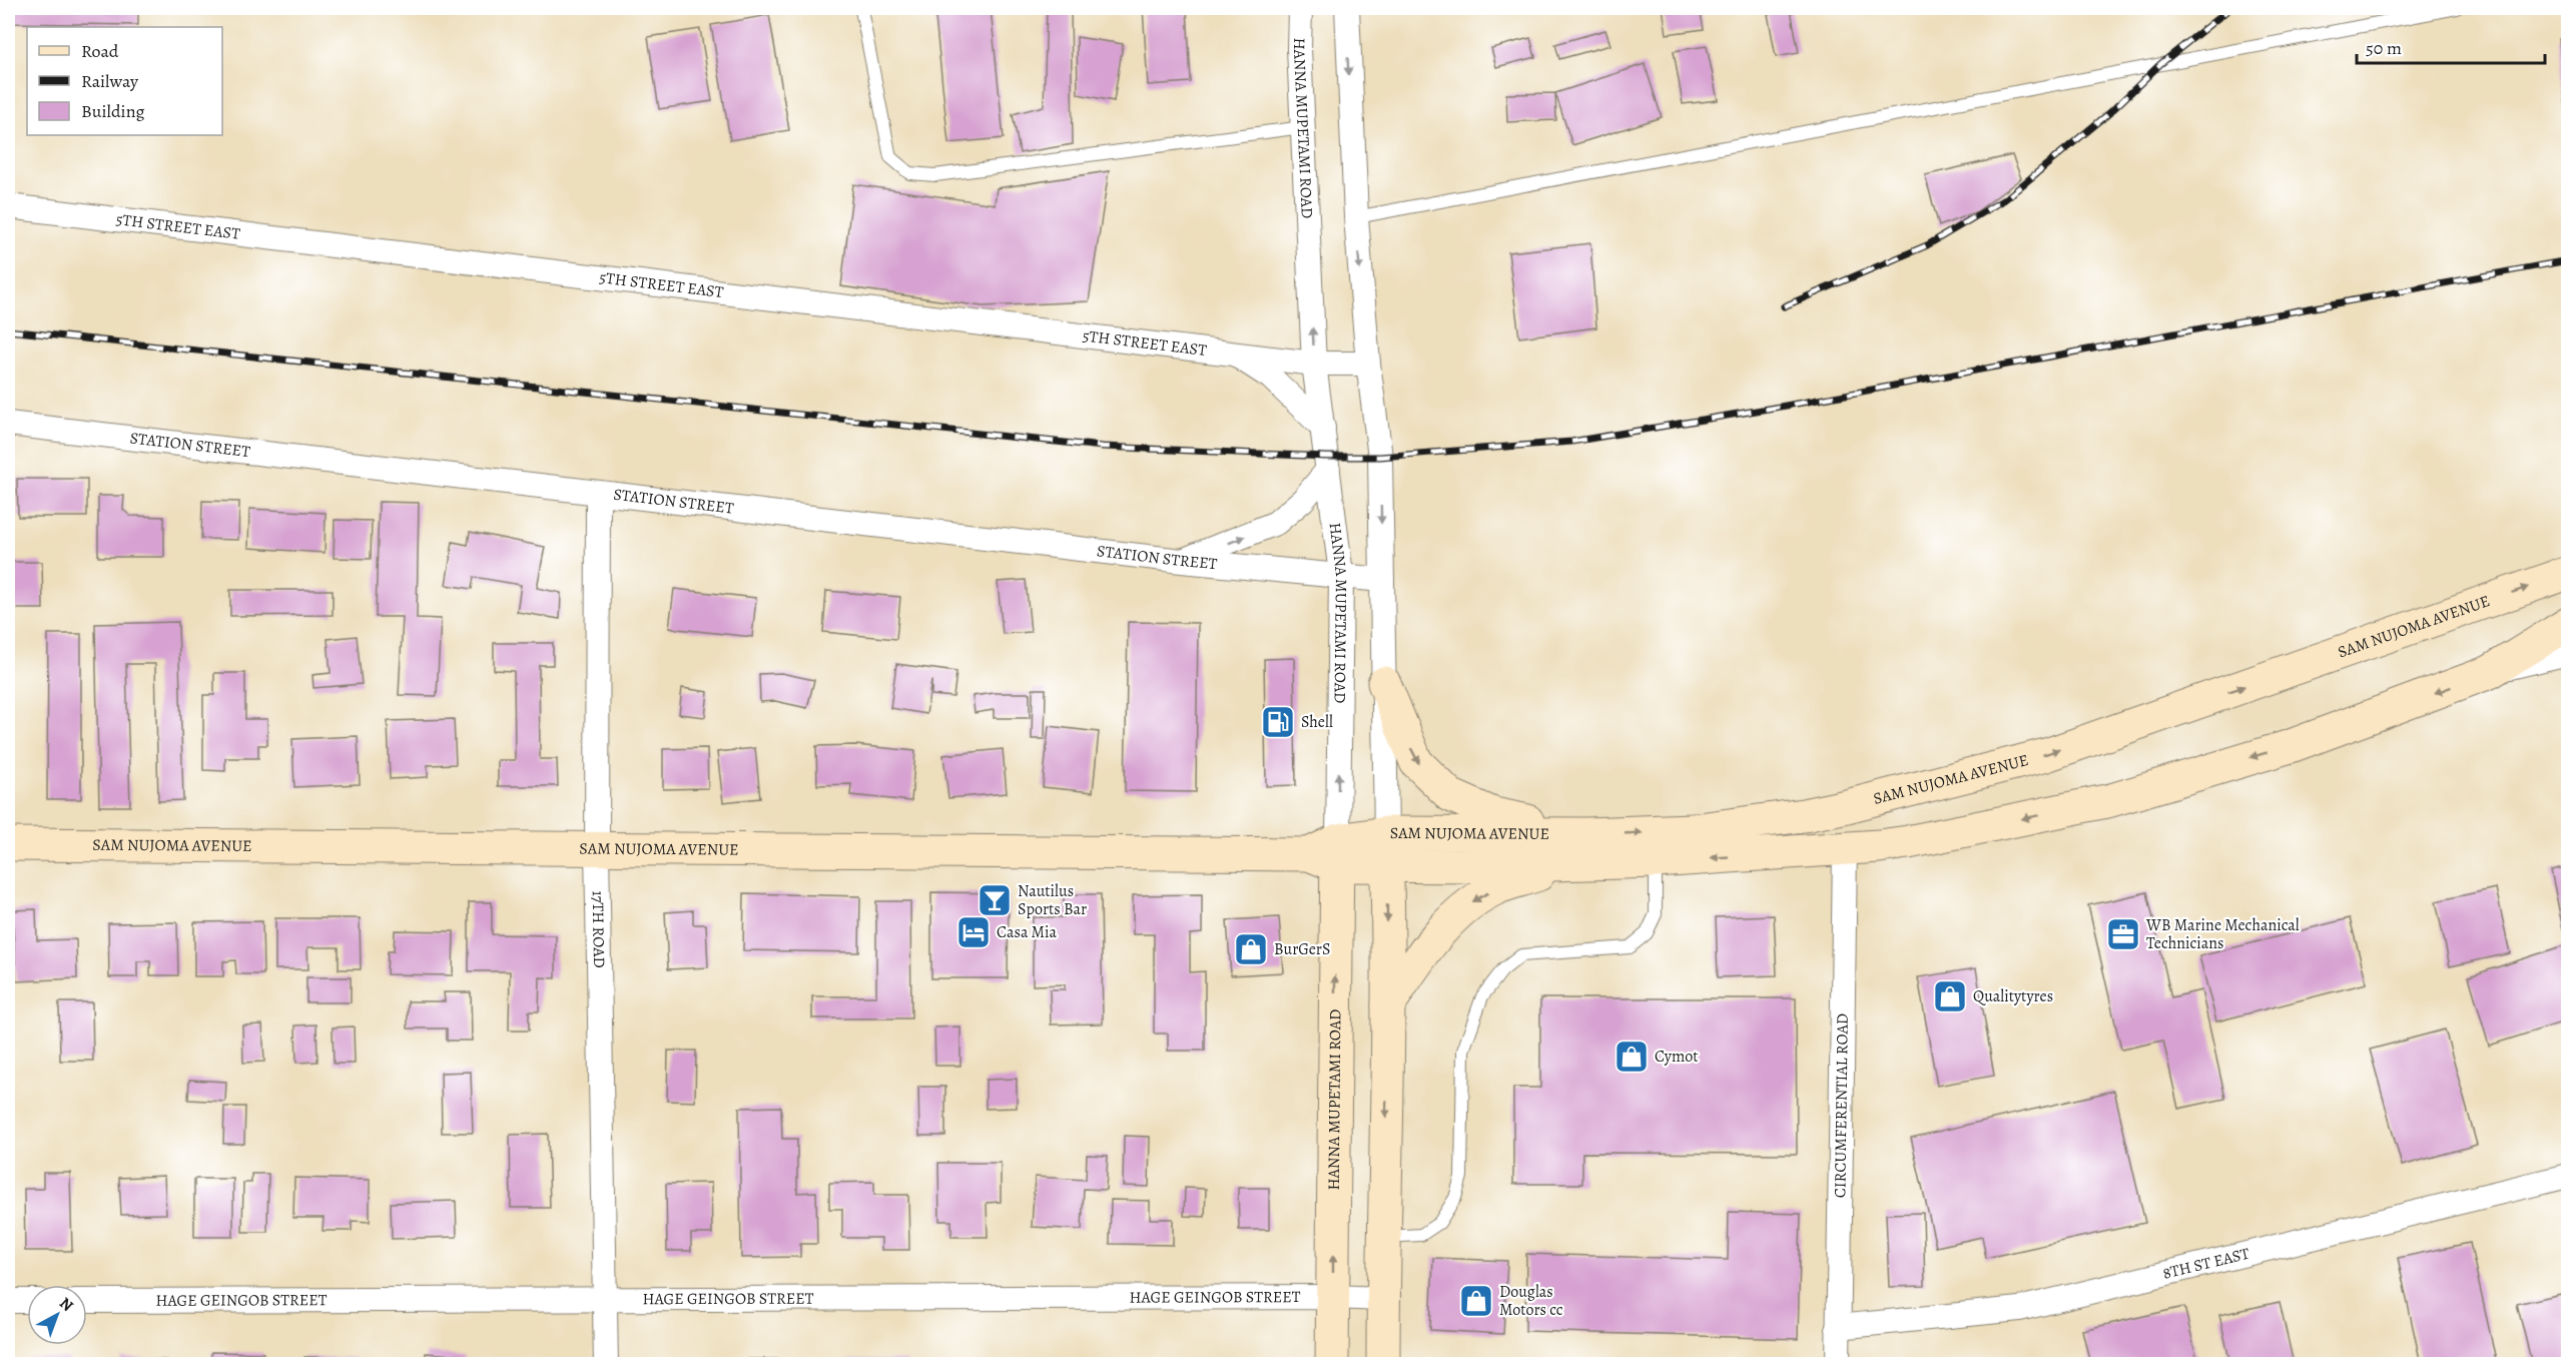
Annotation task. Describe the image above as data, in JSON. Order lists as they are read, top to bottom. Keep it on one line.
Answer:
{"streets":{"main road":["HANNA MUPETAMI ROAD","SAM NUJOMA AVENUE"],"street":["5TH STREET EAST","STATION STREET","17TH ROAD","CIRCUMFERENTIAL ROAD","8TH ST EAST","HAGE GEINGOB STREET"]},"crossings":[["HANNA MUPETAMI ROAD","5TH STREET EAST"],["HANNA MUPETAMI ROAD","STATION STREET"],["HANNA MUPETAMI ROAD","SAM NUJOMA AVENUE"],["HANNA MUPETAMI ROAD","HAGE GEINGOB STREET"],["STATION STREET","17TH ROAD"],["SAM NUJOMA AVENUE","17TH ROAD"],["SAM NUJOMA AVENUE","CIRCUMFERENTIAL ROAD"],["17TH ROAD","HAGE GEINGOB STREET"],["CIRCUMFERENTIAL ROAD","8TH ST EAST"]],"places":{"fuel station":["Shell"],"bar":["Nautilus Sports Bar"],"hotel":["Casa Mia"],"office":["WB Marine Mechanical Technicians"],"shop":["BurGerS","Qualitytyres","Cymot","Douglas Motors cc"]},"legend":["Road","Railway","Building"],"scale_bar":"50 m","north":"top right"}
